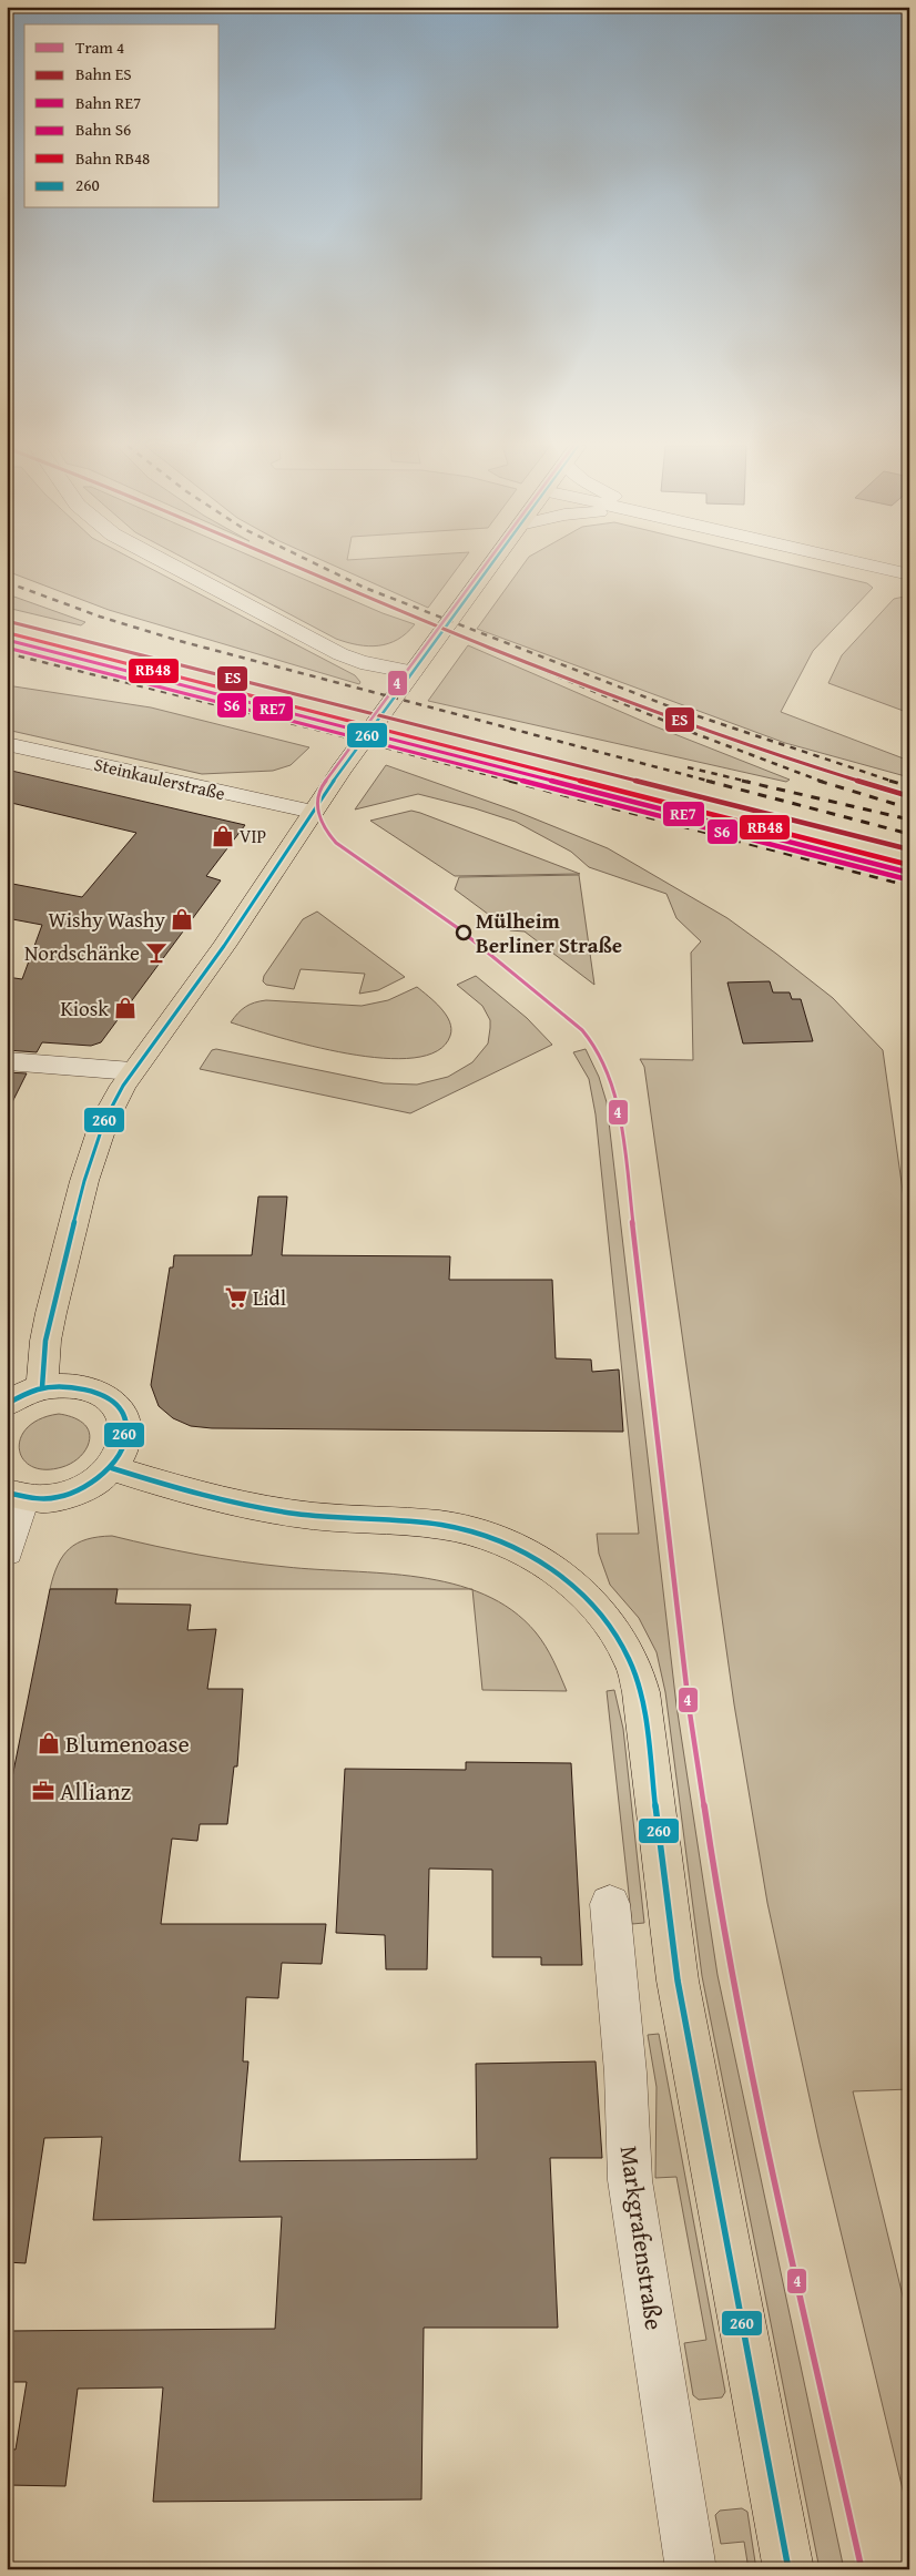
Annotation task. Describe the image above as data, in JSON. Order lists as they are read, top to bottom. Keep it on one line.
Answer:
{"streets":{"street":["Steinkaulerstraße","Markgrafenstraße"]},"places":{"shop":["VIP","Wishy Washy","Kiosk","Blumenoase"],"other":["Mülheim Berliner Straße"],"bar":["Nordschänke"],"supermarket":["Lidl"],"office":["Allianz"]},"lines":["tram line 4","rail line ES","transit line 260","rail line RB48","rail line RE7","rail line S6"],"legend":["Tram 4","Bahn ES","Bahn RE7","Bahn S6","Bahn RB48","260"]}
